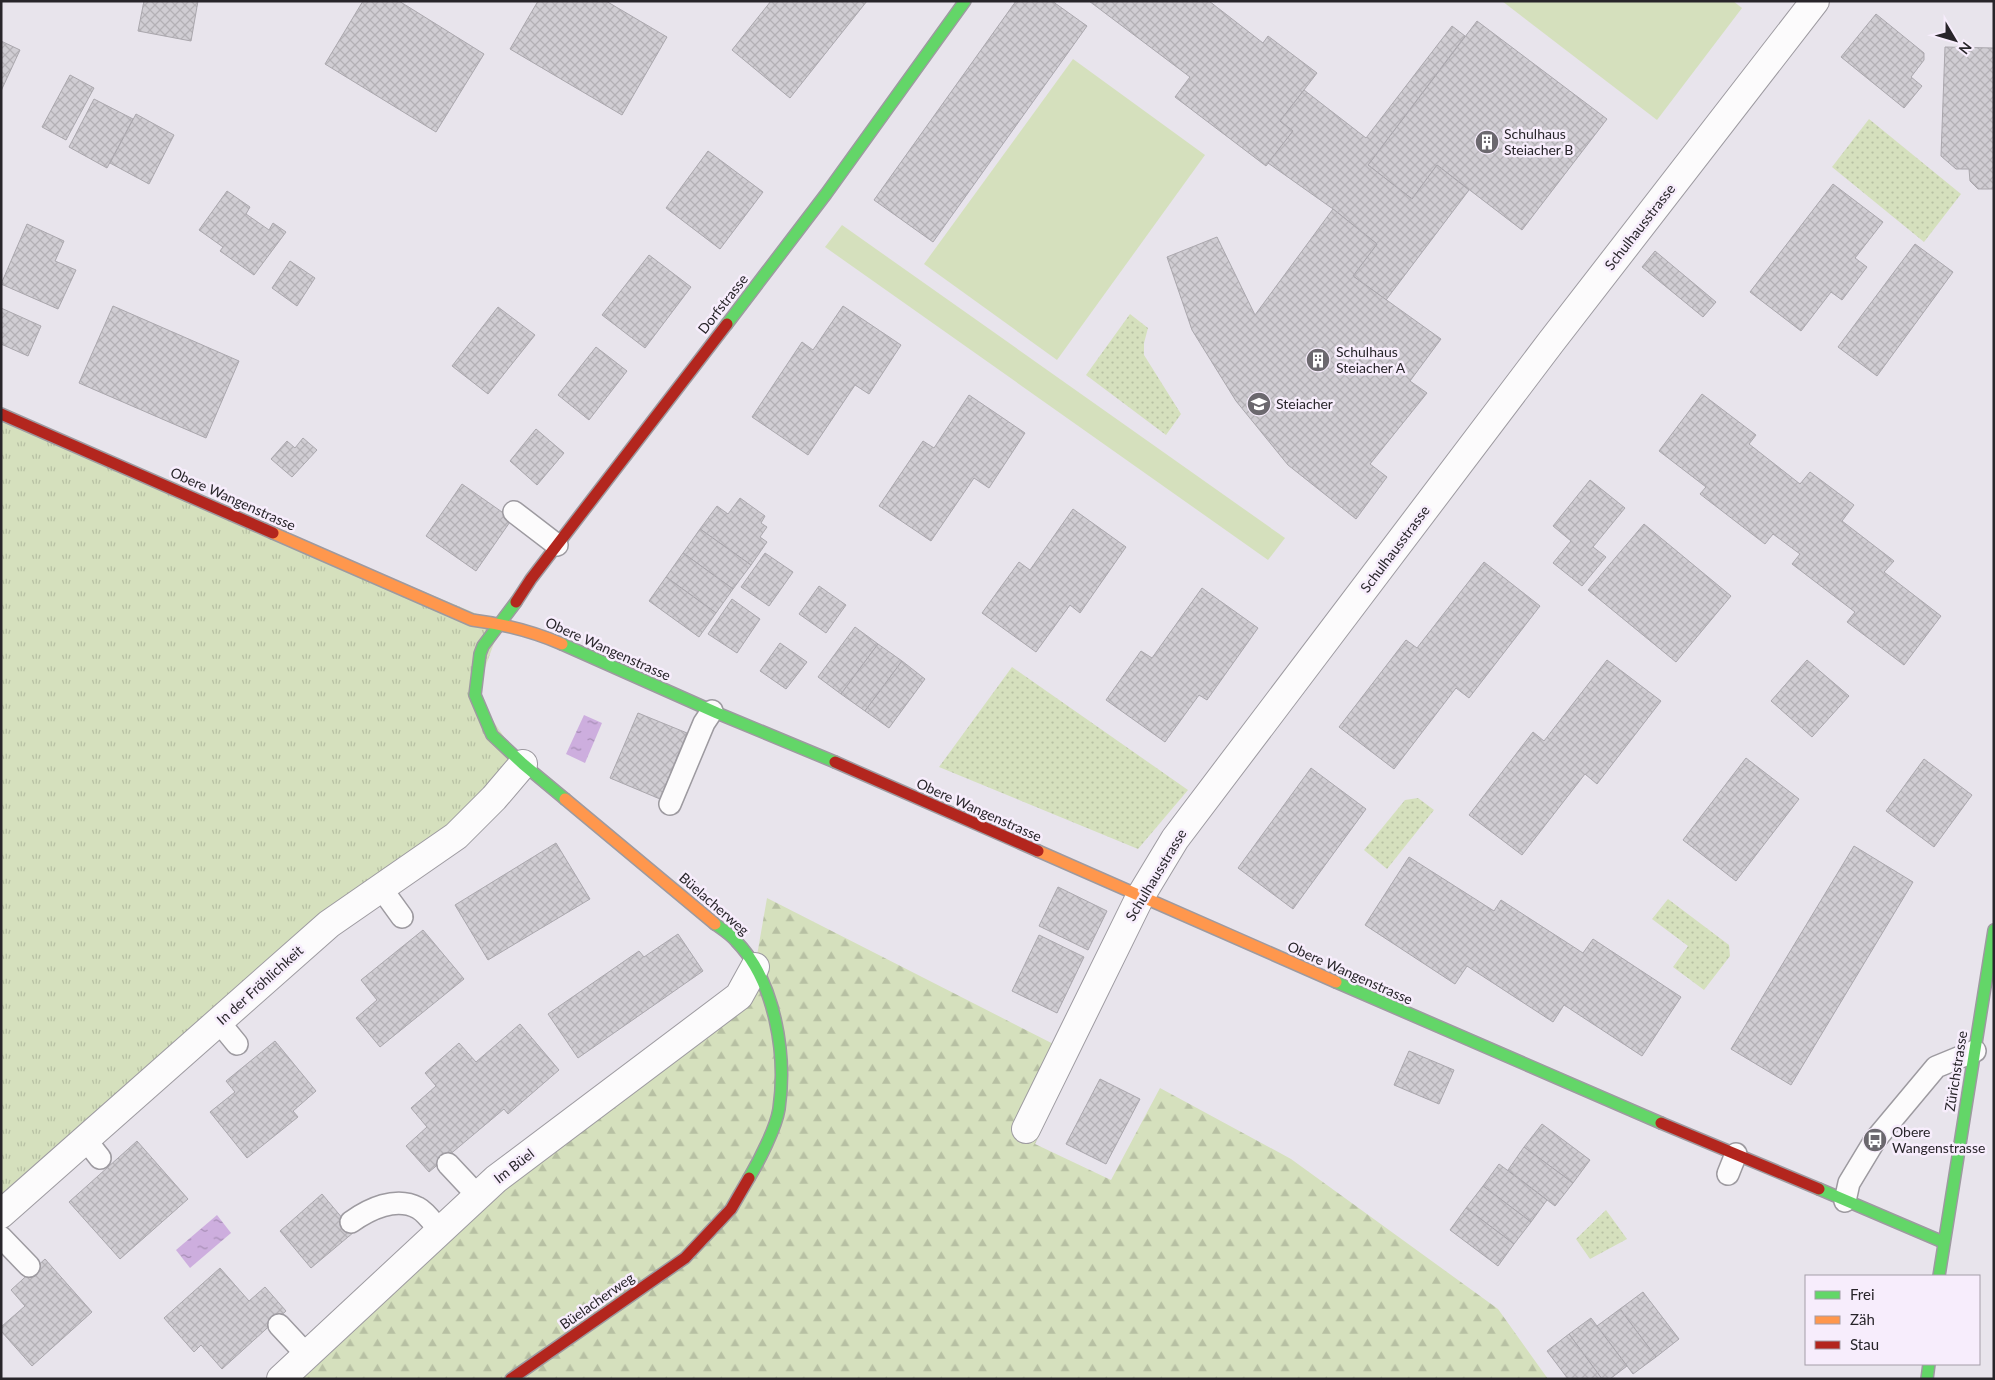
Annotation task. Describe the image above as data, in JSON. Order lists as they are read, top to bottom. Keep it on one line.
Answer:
{"streets":{"street":["Schulhausstrasse","Dorfstrasse","Obere Wangenstrasse","Büelacherweg","In der Fröhlichkeit","Zürichstrasse","Im Büel"]},"crossings":[["Schulhausstrasse","Obere Wangenstrasse"],["Dorfstrasse","Obere Wangenstrasse"],["Dorfstrasse","Büelacherweg"],["Obere Wangenstrasse","Büelacherweg"],["Obere Wangenstrasse","Zürichstrasse"],["Büelacherweg","In der Fröhlichkeit"],["Büelacherweg","Im Büel"]],"places":{"building":["Schulhaus Steiacher B","Schulhaus Steiacher A"],"school or university":["Steiacher"],"bus stop":["Obere Wangenstrasse"]},"legend":["Frei","Zäh","Stau"],"north":"bottom right"}
